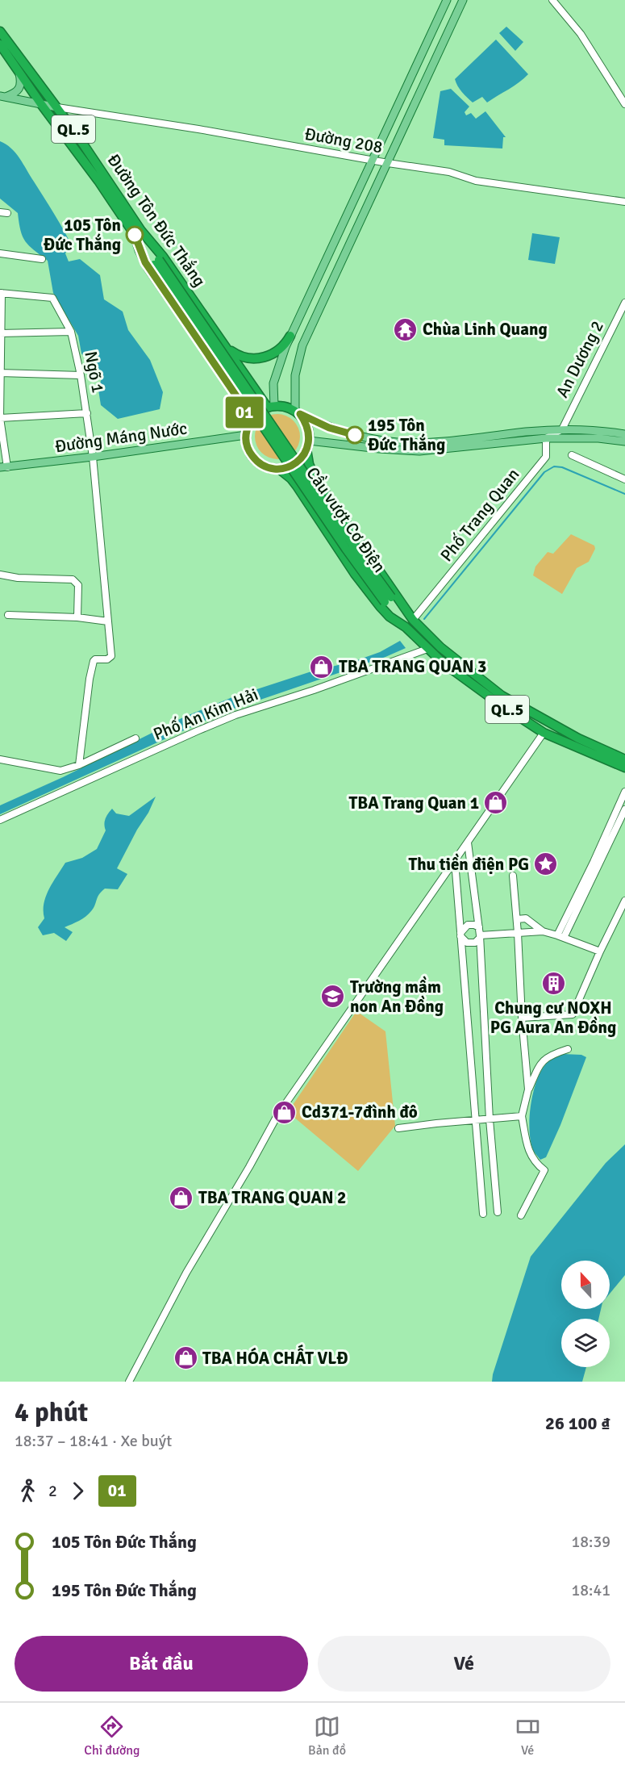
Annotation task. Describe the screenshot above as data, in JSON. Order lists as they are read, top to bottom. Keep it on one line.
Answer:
{"streets":{"highway":["QL.5","Đường Tôn Đức Thắng","Cầu vượt Cơ Điện"],"main road":["Đường Máng Nước"],"street":["Đường 208","An Dương 2","Ngõ 1","Phố Trang Quan","Phố An Kim Hải"]},"crossings":[["QL.5","Đường Tôn Đức Thắng"],["QL.5","Đường Máng Nước"],["QL.5","Phố Trang Quan"],["QL.5","Cầu vượt Cơ Điện"],["QL.5","Phố An Kim Hải"],["Đường 208","Đường Tôn Đức Thắng"],["Đường Tôn Đức Thắng","Đường Máng Nước"],["Đường Tôn Đức Thắng","Cầu vượt Cơ Điện"],["Ngõ 1","Đường Máng Nước"],["Phố Trang Quan","Cầu vượt Cơ Điện"]],"places":{"other":["105 Tôn Đức Thắng","195 Tôn Đức Thắng"],"temple":["Chùa Linh Quang"],"shop":["TBA TRANG QUAN 3","TBA Trang Quan 1","Cd371-7đình đô","TBA TRANG QUAN 2","TBA HÓA CHẤT VLĐ"],"place":["Thu tiền điện PG"],"building":["Chung cư NOXH PG Aura An Đồng"],"school or university":["Trường mầm non An Đồng"]},"lines":["bus line 01"],"north":"top","page":{"on_map":"01","heading":["4 phút","18:37 – 18:41 · Xe buýt","26 100 ₫"],"legs":["2","01"],"list":[{"name":"105 Tôn Đức Thắng","value":"18:39"},{"name":"195 Tôn Đức Thắng","value":"18:41"}],"buttons":["Bắt đầu","Vé"],"tabs":["Chỉ đường","Bản đồ","Vé"]}}
